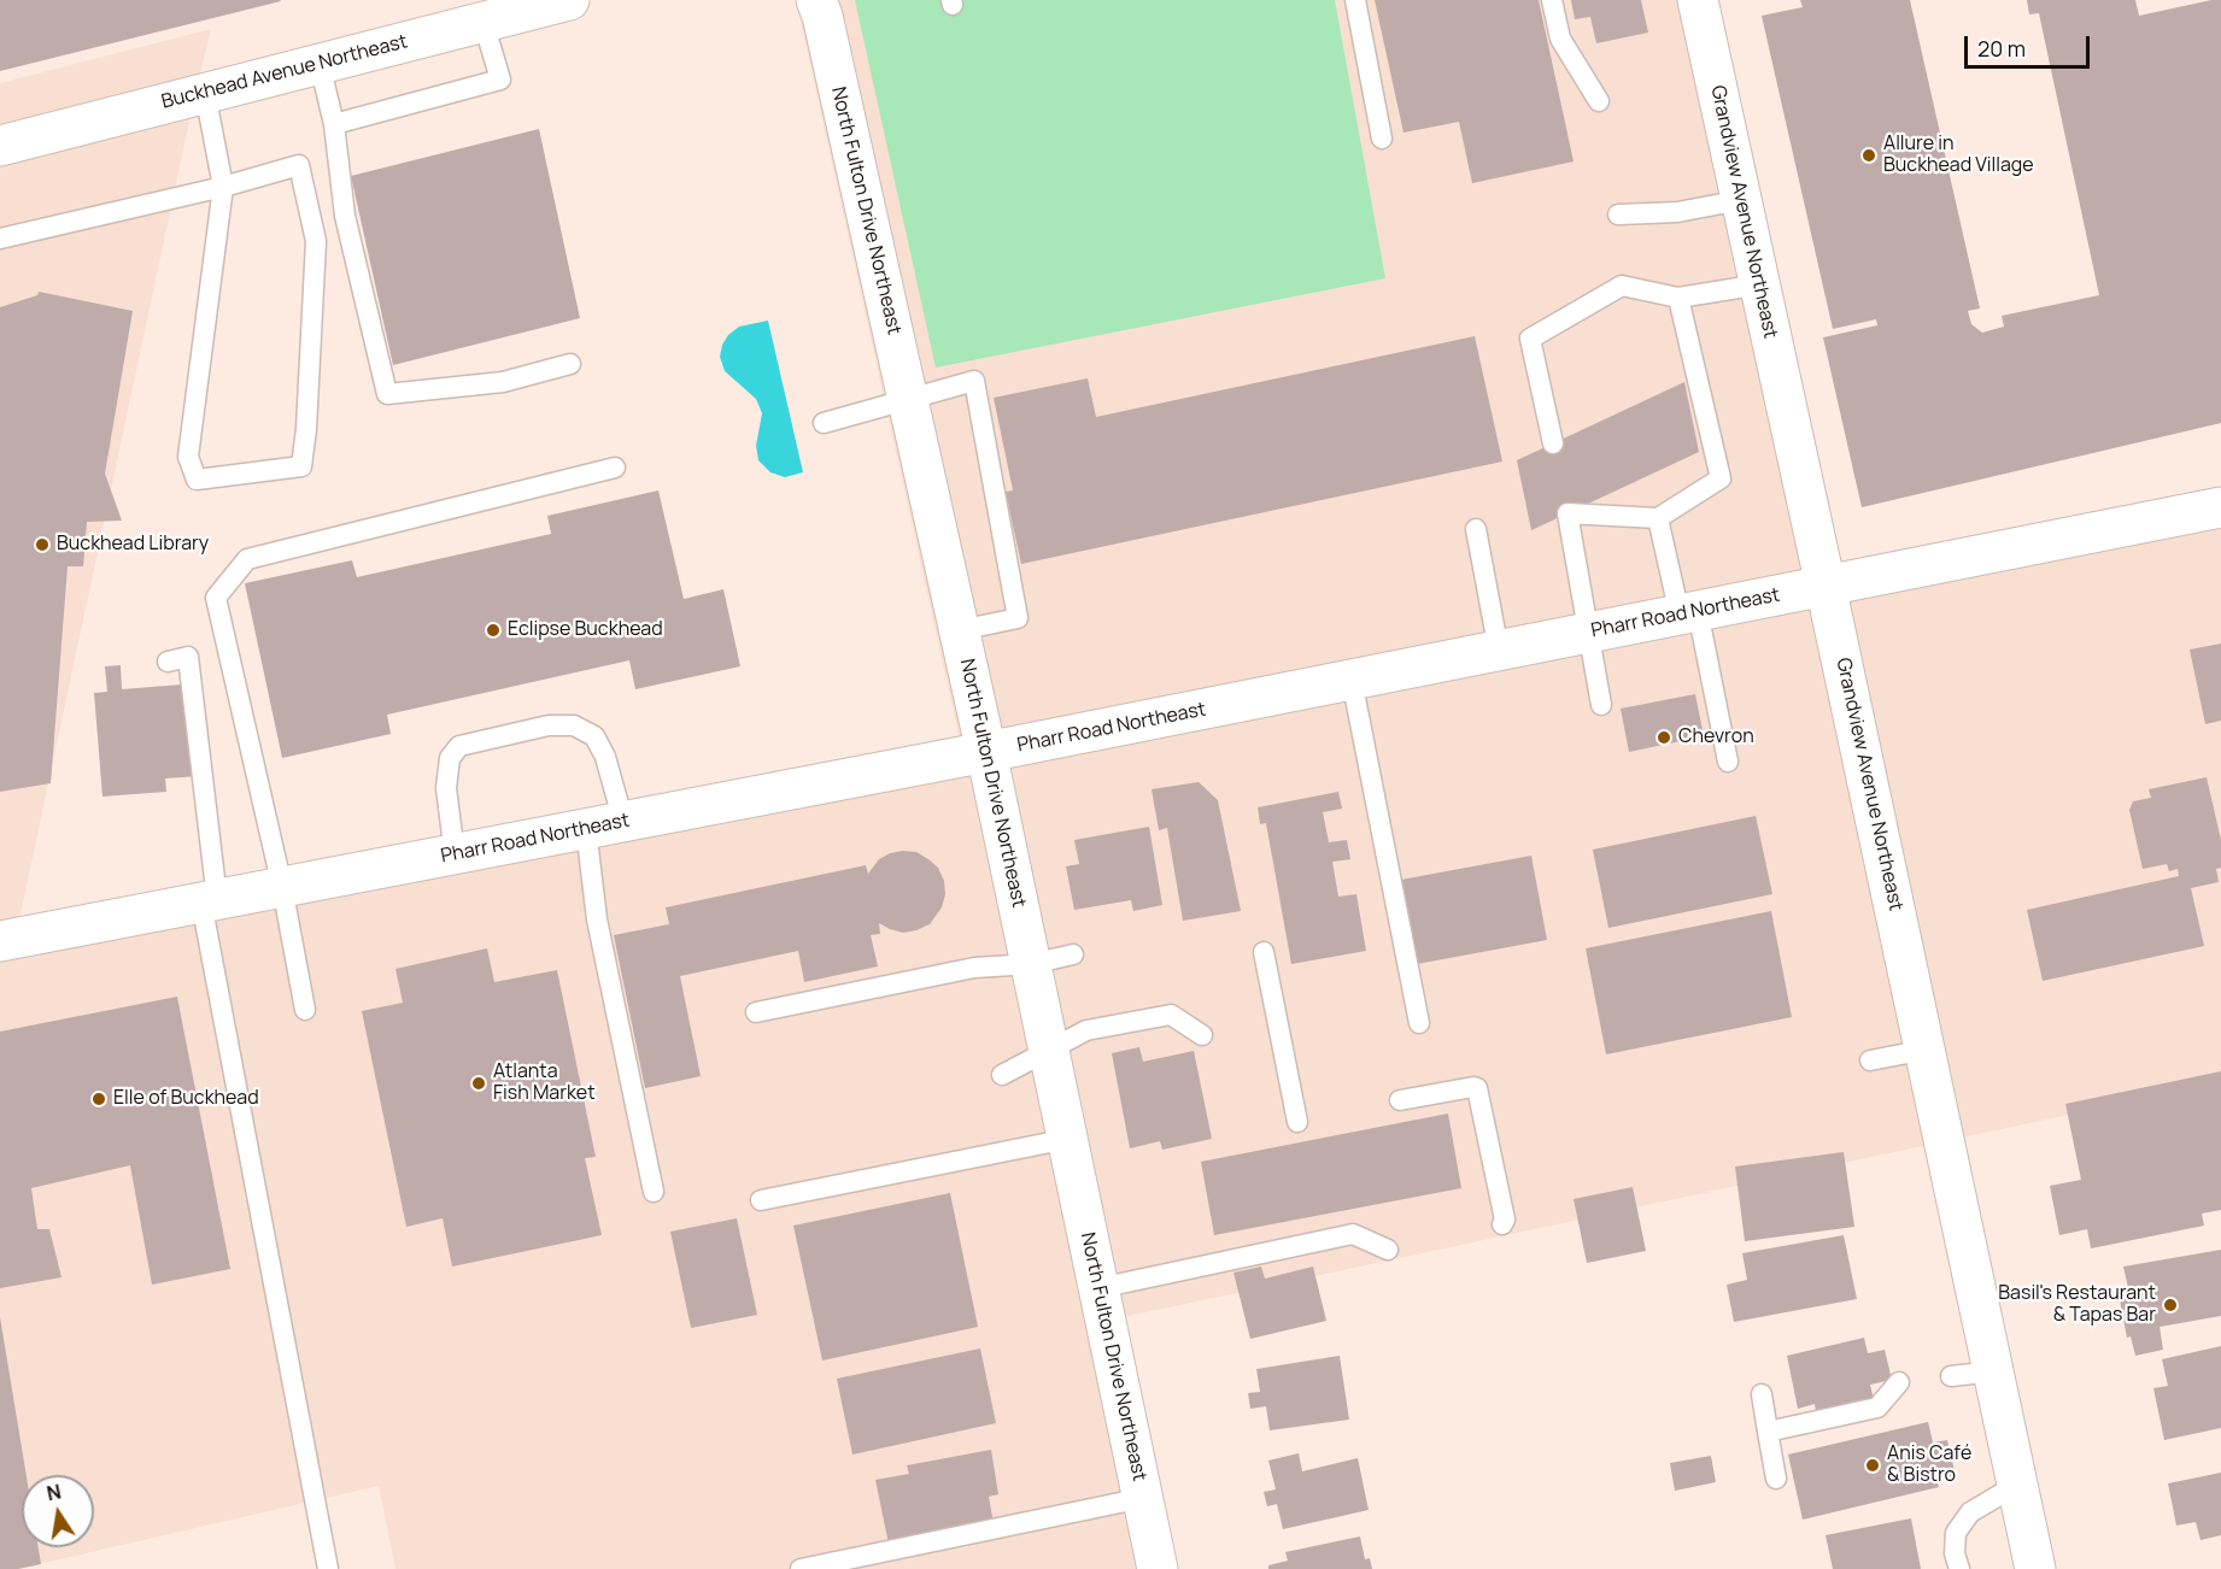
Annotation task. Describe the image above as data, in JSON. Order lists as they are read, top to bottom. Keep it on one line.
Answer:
{"streets":{"street":["Buckhead Avenue Northeast","North Fulton Drive Northeast","Grandview Avenue Northeast","Pharr Road Northeast"]},"crossings":[["North Fulton Drive Northeast","Pharr Road Northeast"],["Grandview Avenue Northeast","Pharr Road Northeast"]],"places":["Allure in Buckhead Village","Buckhead Library","Eclipse Buckhead","Chevron","Atlanta Fish Market","Elle of Buckhead","Basil's Restaurant & Tapas Bar","Anis Café & Bistro"],"scale_bar":"20 m","north":"top"}
